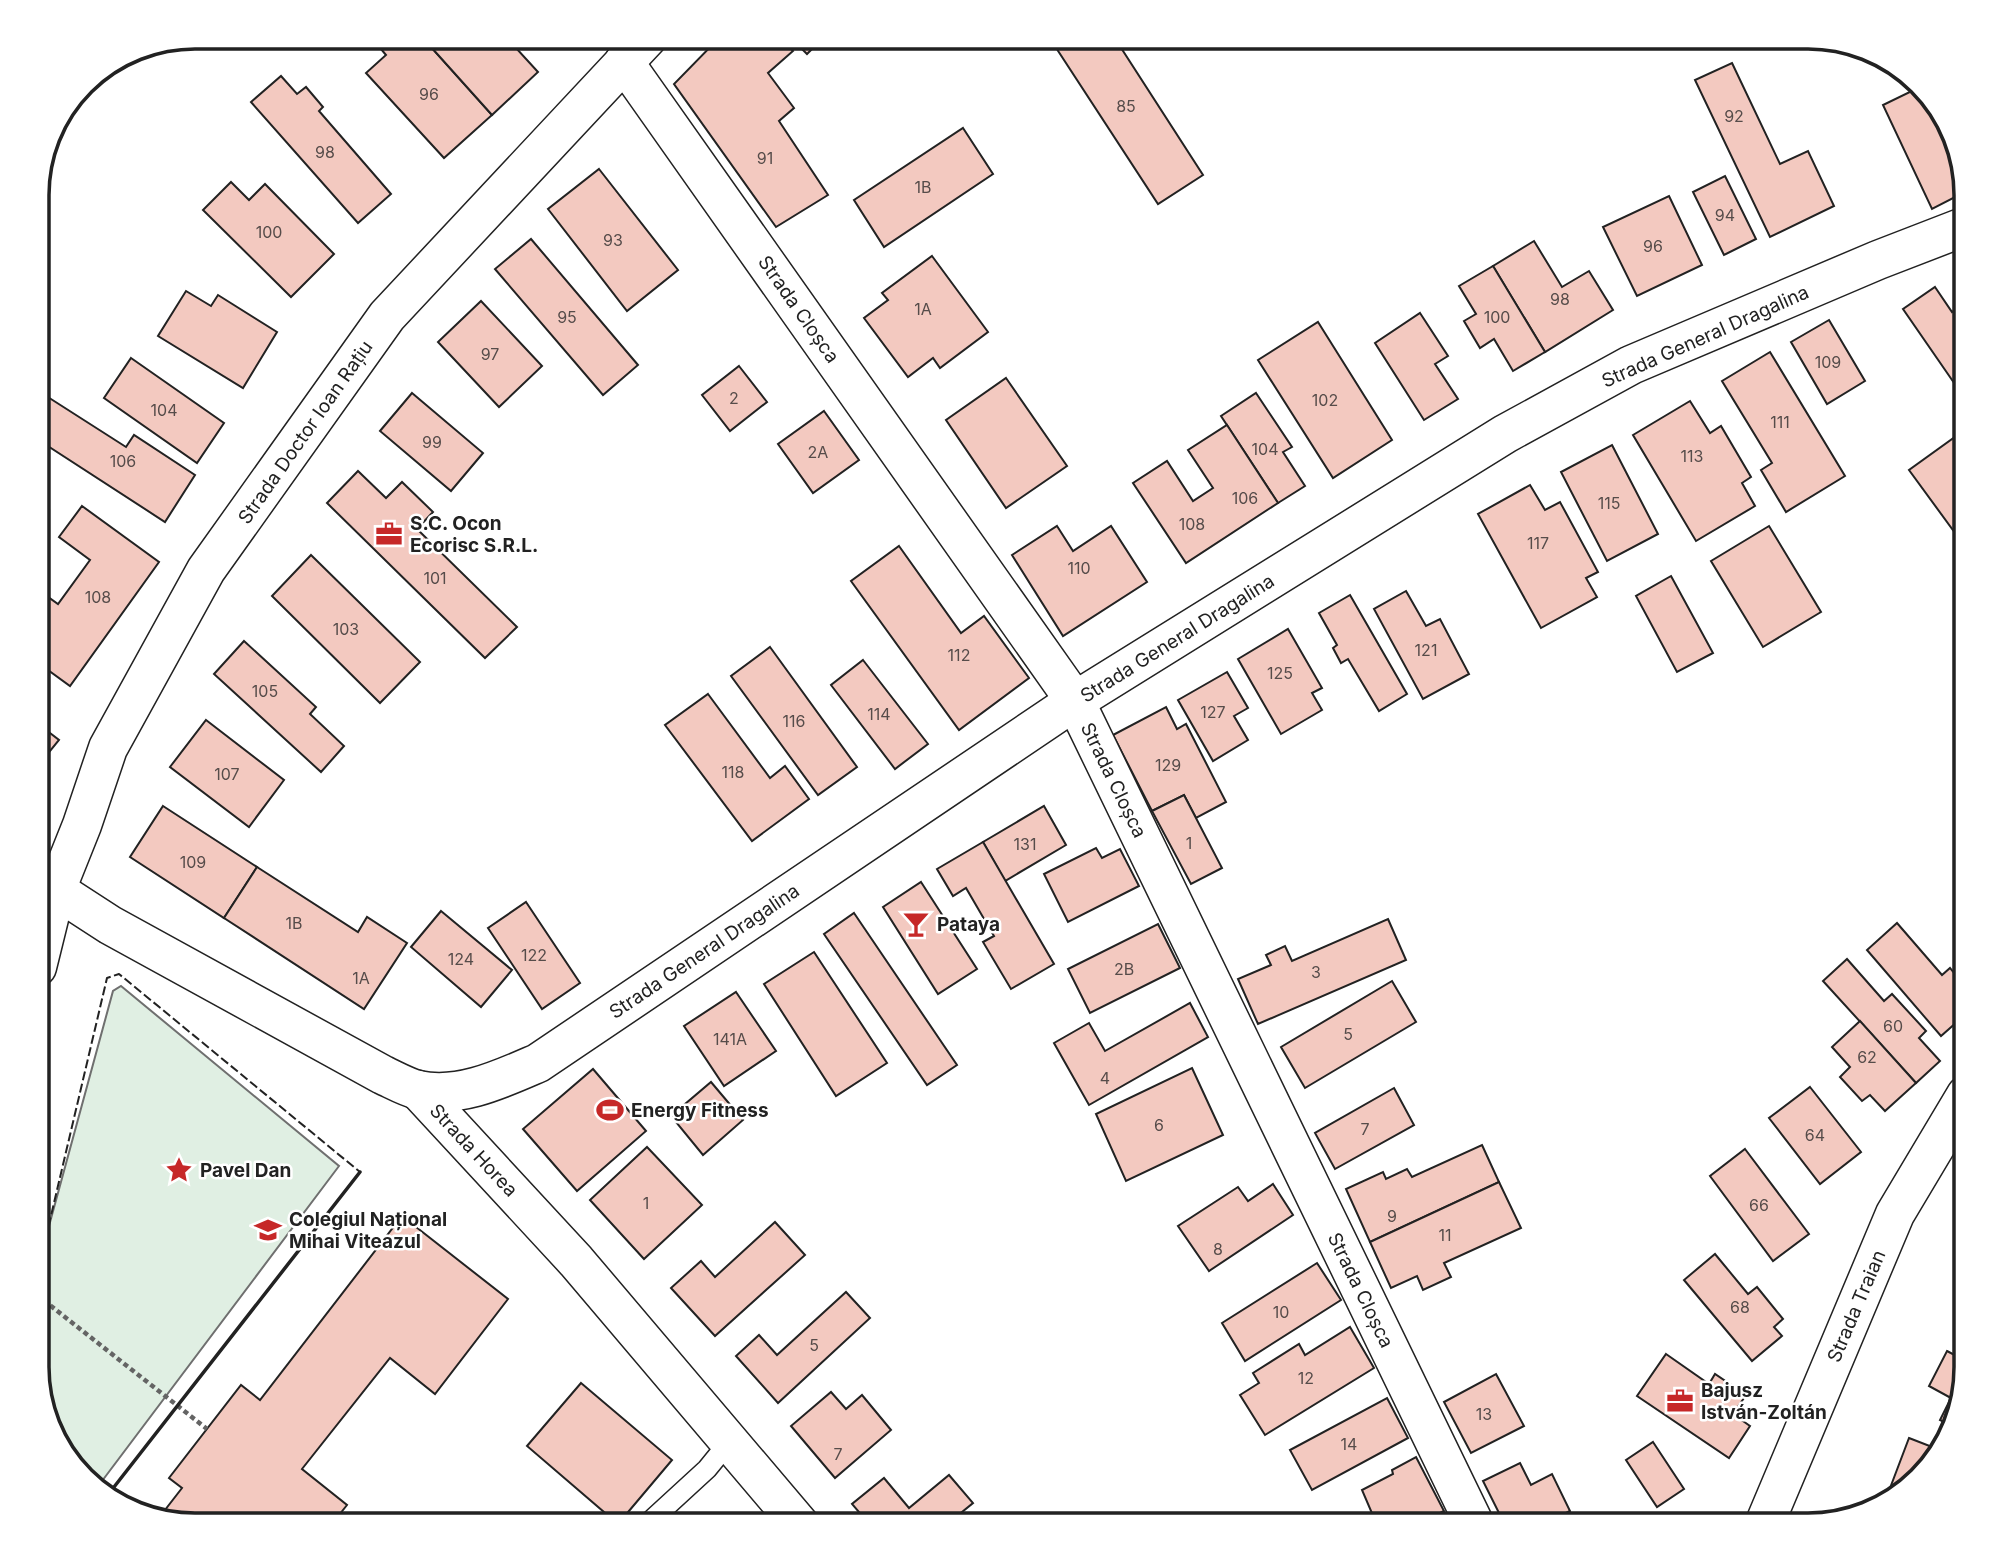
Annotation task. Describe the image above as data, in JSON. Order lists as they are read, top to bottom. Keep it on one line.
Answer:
{"streets":{"main road":["Strada Cloșca","Strada General Dragalina","Strada Doctor Ioan Rațiu","Strada Horea","Strada Traian"]},"crossings":[["Strada Cloșca","Strada General Dragalina"],["Strada Cloșca","Strada Doctor Ioan Rațiu"],["Strada General Dragalina","Strada Horea"]],"places":{"office":["S.C. Ocon Ecorisc S.R.L.","Bajusz István-Zoltán"],"bar":["Pataya"],"sports":["Energy Fitness"],"place":["Pavel Dan"],"school or university":["Colegiul Național Mihai Viteazul"]},"house_numbers":["96","85","92","98","91","1B","94","100","93","96","98","1A","95","100","97","109","2","102","104","111","99","104","2A","113","106","106","115","108","117","110","101","108","103","121","112","125","105","127","114","116","129","118","107","1","131","109","1B","122","124","2B","3","1A","60","5","141A","62","4","6","7","64","1","66","9","11","8","68","10","5","12","13","14","7"]}
